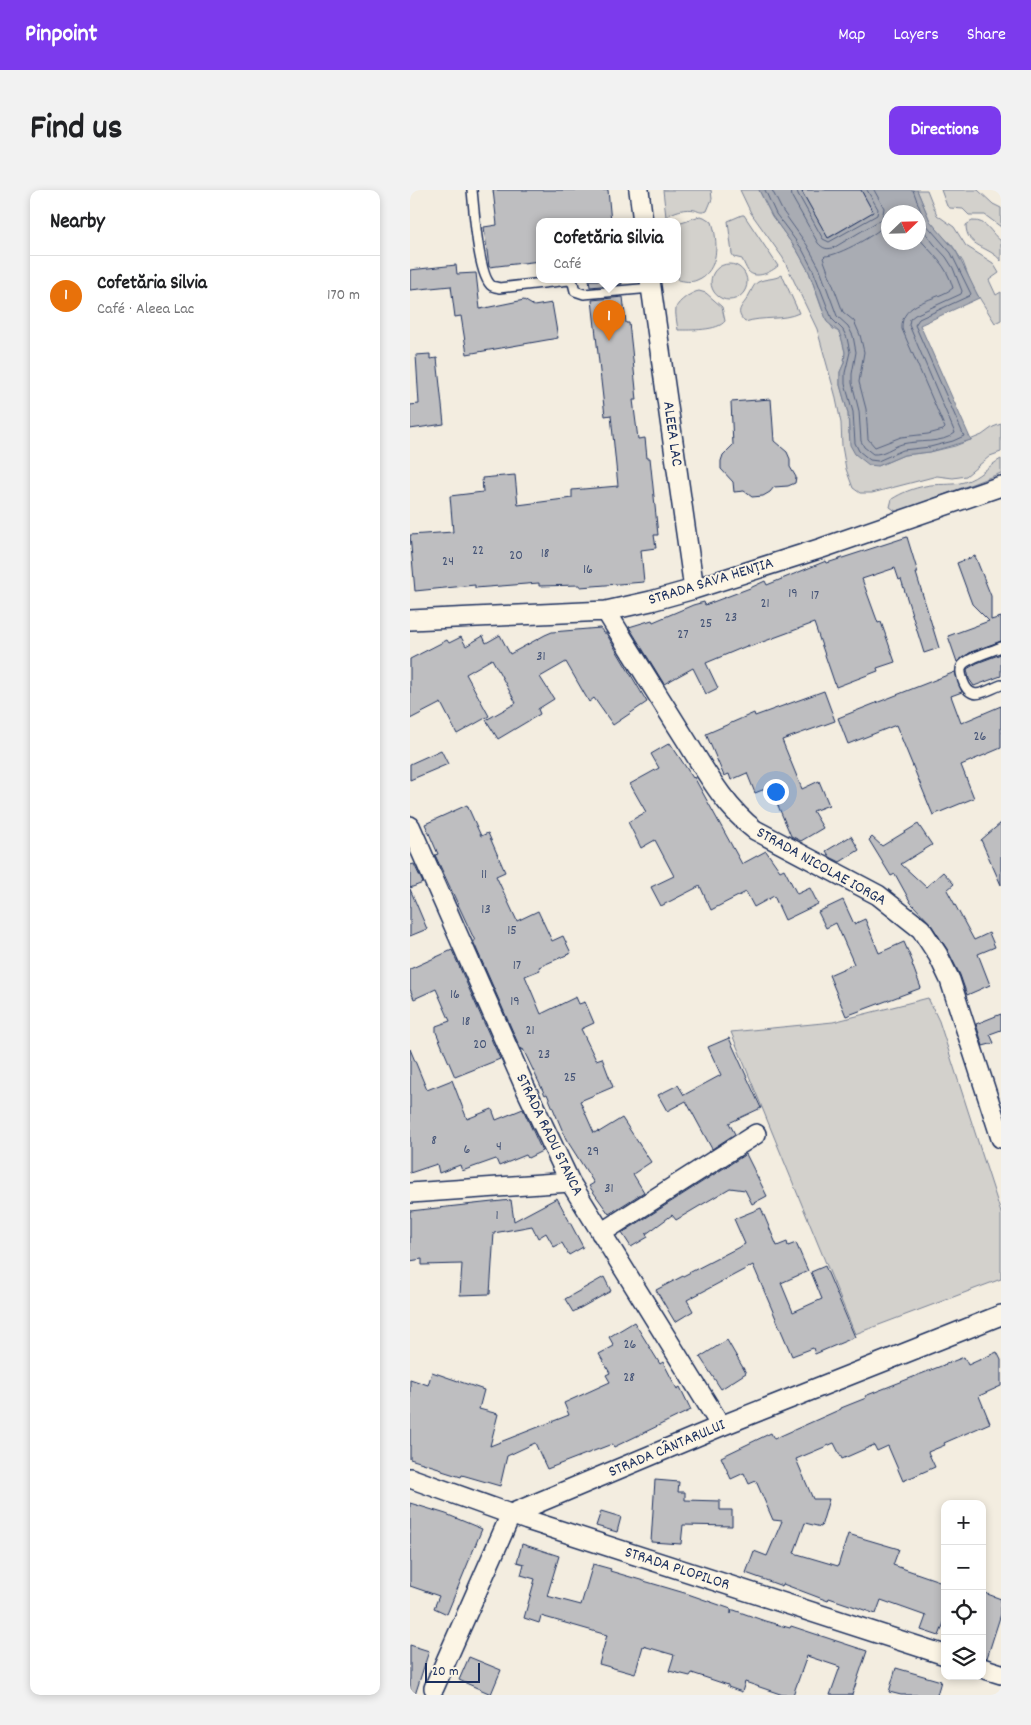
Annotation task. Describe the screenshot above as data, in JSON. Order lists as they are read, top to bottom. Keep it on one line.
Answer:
{"streets":{"street":["ALEEA LAC","STRADA SAVA HENȚIA","STRADA NICOLAE IORGA","STRADA RADU STANCA","STRADA CÂNTARULUI","STRADA PLOPILOR"]},"crossings":[["ALEEA LAC","STRADA SAVA HENȚIA"],["STRADA SAVA HENȚIA","STRADA NICOLAE IORGA"],["STRADA RADU STANCA","STRADA CÂNTARULUI"],["STRADA CÂNTARULUI","STRADA PLOPILOR"]],"house_numbers":["22","18","20","24","16","19","17","21","23","25","27","31","26","11","13","15","17","16","19","18","21","20","23","25","8","4","6","29","31","1","26","28"],"scale_bar":"20 m","north":"top right","page":{"header":"Pinpoint","nav":["Map","Layers","Share"],"title":"Find us","buttons":"Directions","heading":"Nearby","popup":["Cofetăria Silvia","Café"],"list":[{"mark":"1","name":"Cofetăria Silvia","note":"Café · Aleea Lac","value":"170 m"}],"pins":"1","map_buttons":["+","−"],"scale":"20 m"}}
